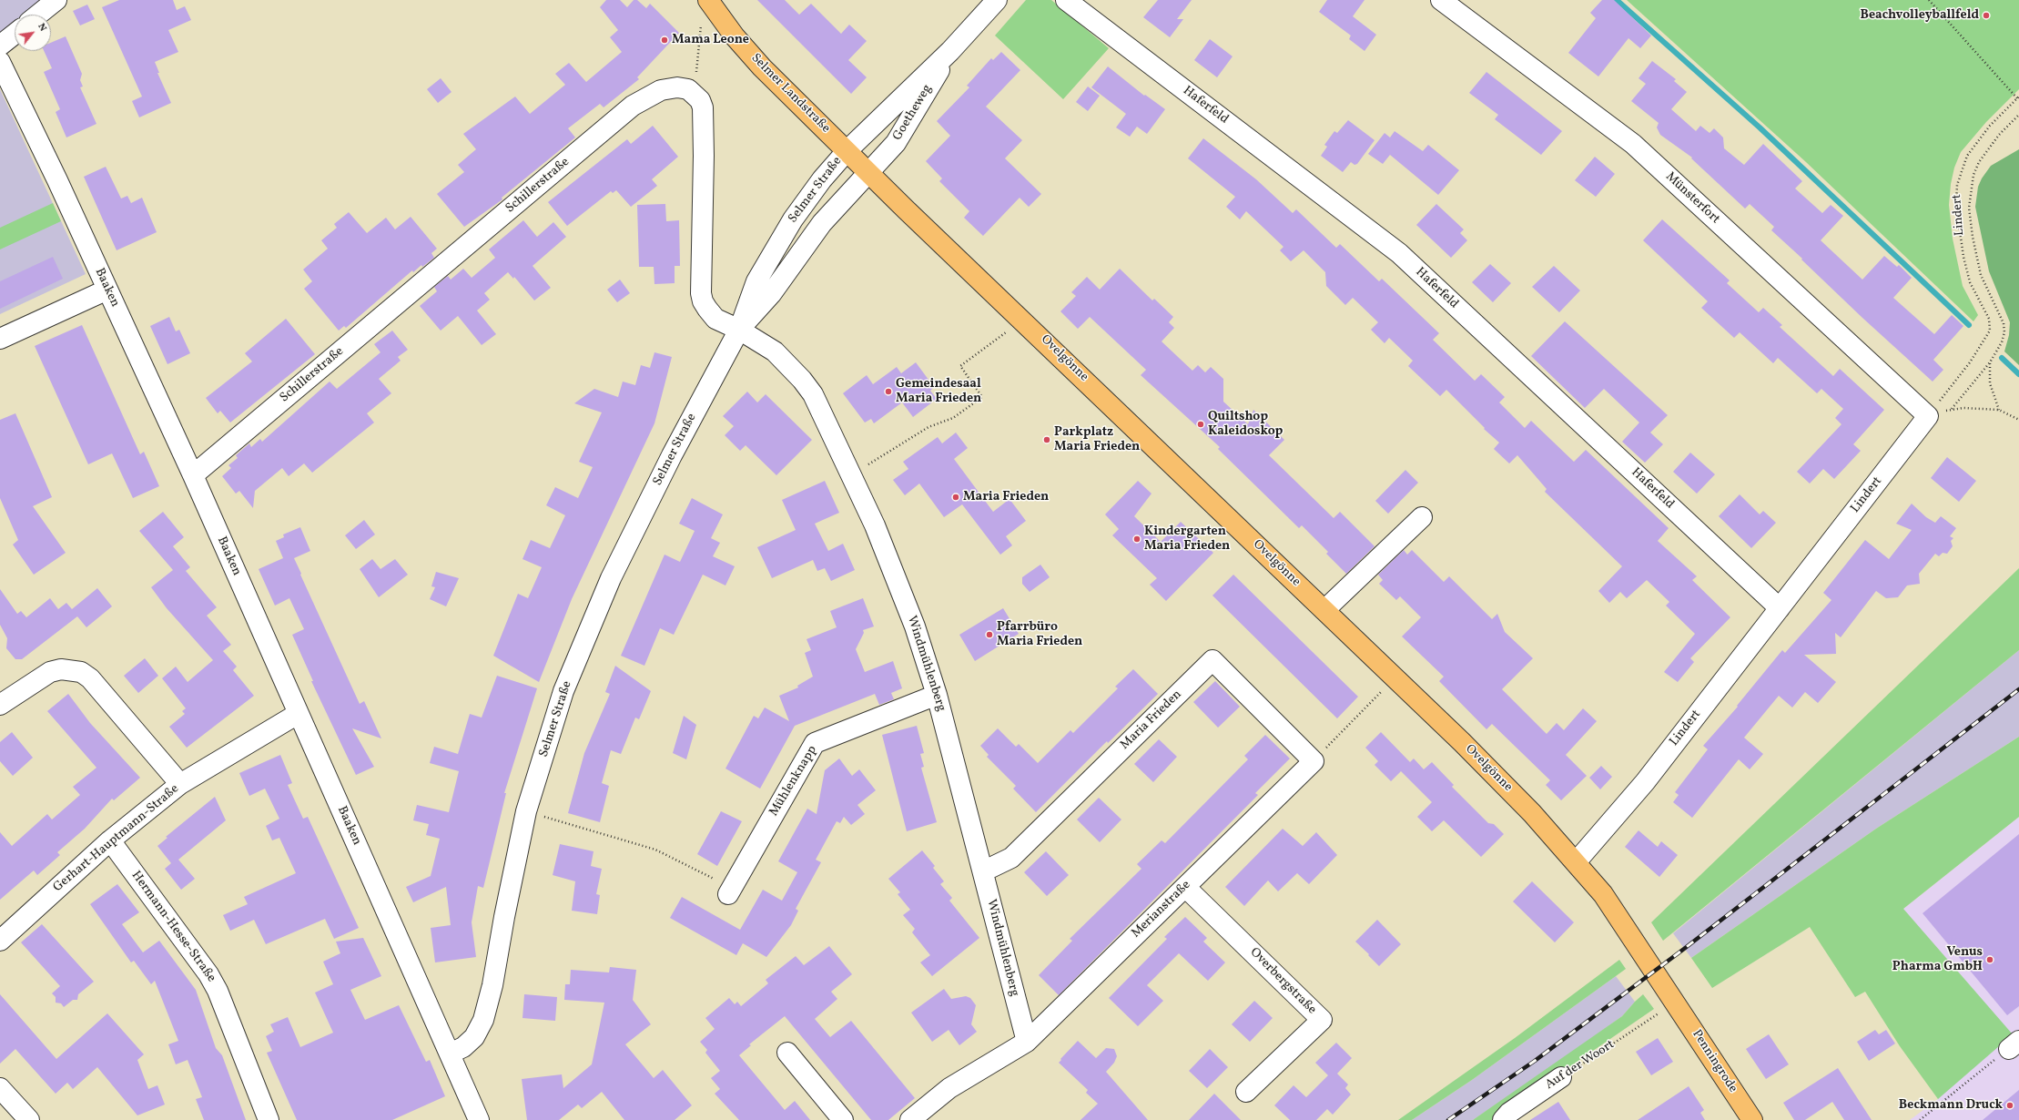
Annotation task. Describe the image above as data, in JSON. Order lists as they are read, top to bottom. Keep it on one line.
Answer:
{"streets":{"main road":["Selmer Landstraße","Ovelgönne","Penningrode"],"street":["Haferfeld","Goetheweg","Schillerstraße","Selmer Straße","Münsterfort","Lindert","Baaken","Windmühlenberg","Maria Frieden","Mühlenknapp","Gerhart-Hauptmann-Straße","Merianstraße","Hermann-Hesse-Straße","Overbergstraße","Auf der Woort"]},"crossings":[["Selmer Landstraße","Goetheweg"],["Selmer Landstraße","Selmer Straße"],["Selmer Landstraße","Ovelgönne"],["Haferfeld","Lindert"],["Goetheweg","Selmer Straße"],["Goetheweg","Ovelgönne"],["Schillerstraße","Baaken"],["Selmer Straße","Baaken"],["Selmer Straße","Ovelgönne"],["Selmer Straße","Windmühlenberg"],["Münsterfort","Lindert"],["Lindert","Ovelgönne"],["Baaken","Gerhart-Hauptmann-Straße"],["Ovelgönne","Penningrode"],["Windmühlenberg","Maria Frieden"],["Windmühlenberg","Mühlenknapp"],["Windmühlenberg","Merianstraße"],["Maria Frieden","Merianstraße"],["Gerhart-Hauptmann-Straße","Hermann-Hesse-Straße"],["Merianstraße","Overbergstraße"]],"places":["Beachvolleyballfeld","Mama Leone","Gemeindesaal Maria Frieden","Quiltshop Kaleidoskop","Parkplatz Maria Frieden","Maria Frieden","Kindergarten Maria Frieden","Pfarrbüro Maria Frieden","Venus Pharma GmbH","Beckmann Druck"],"north":"top right"}
